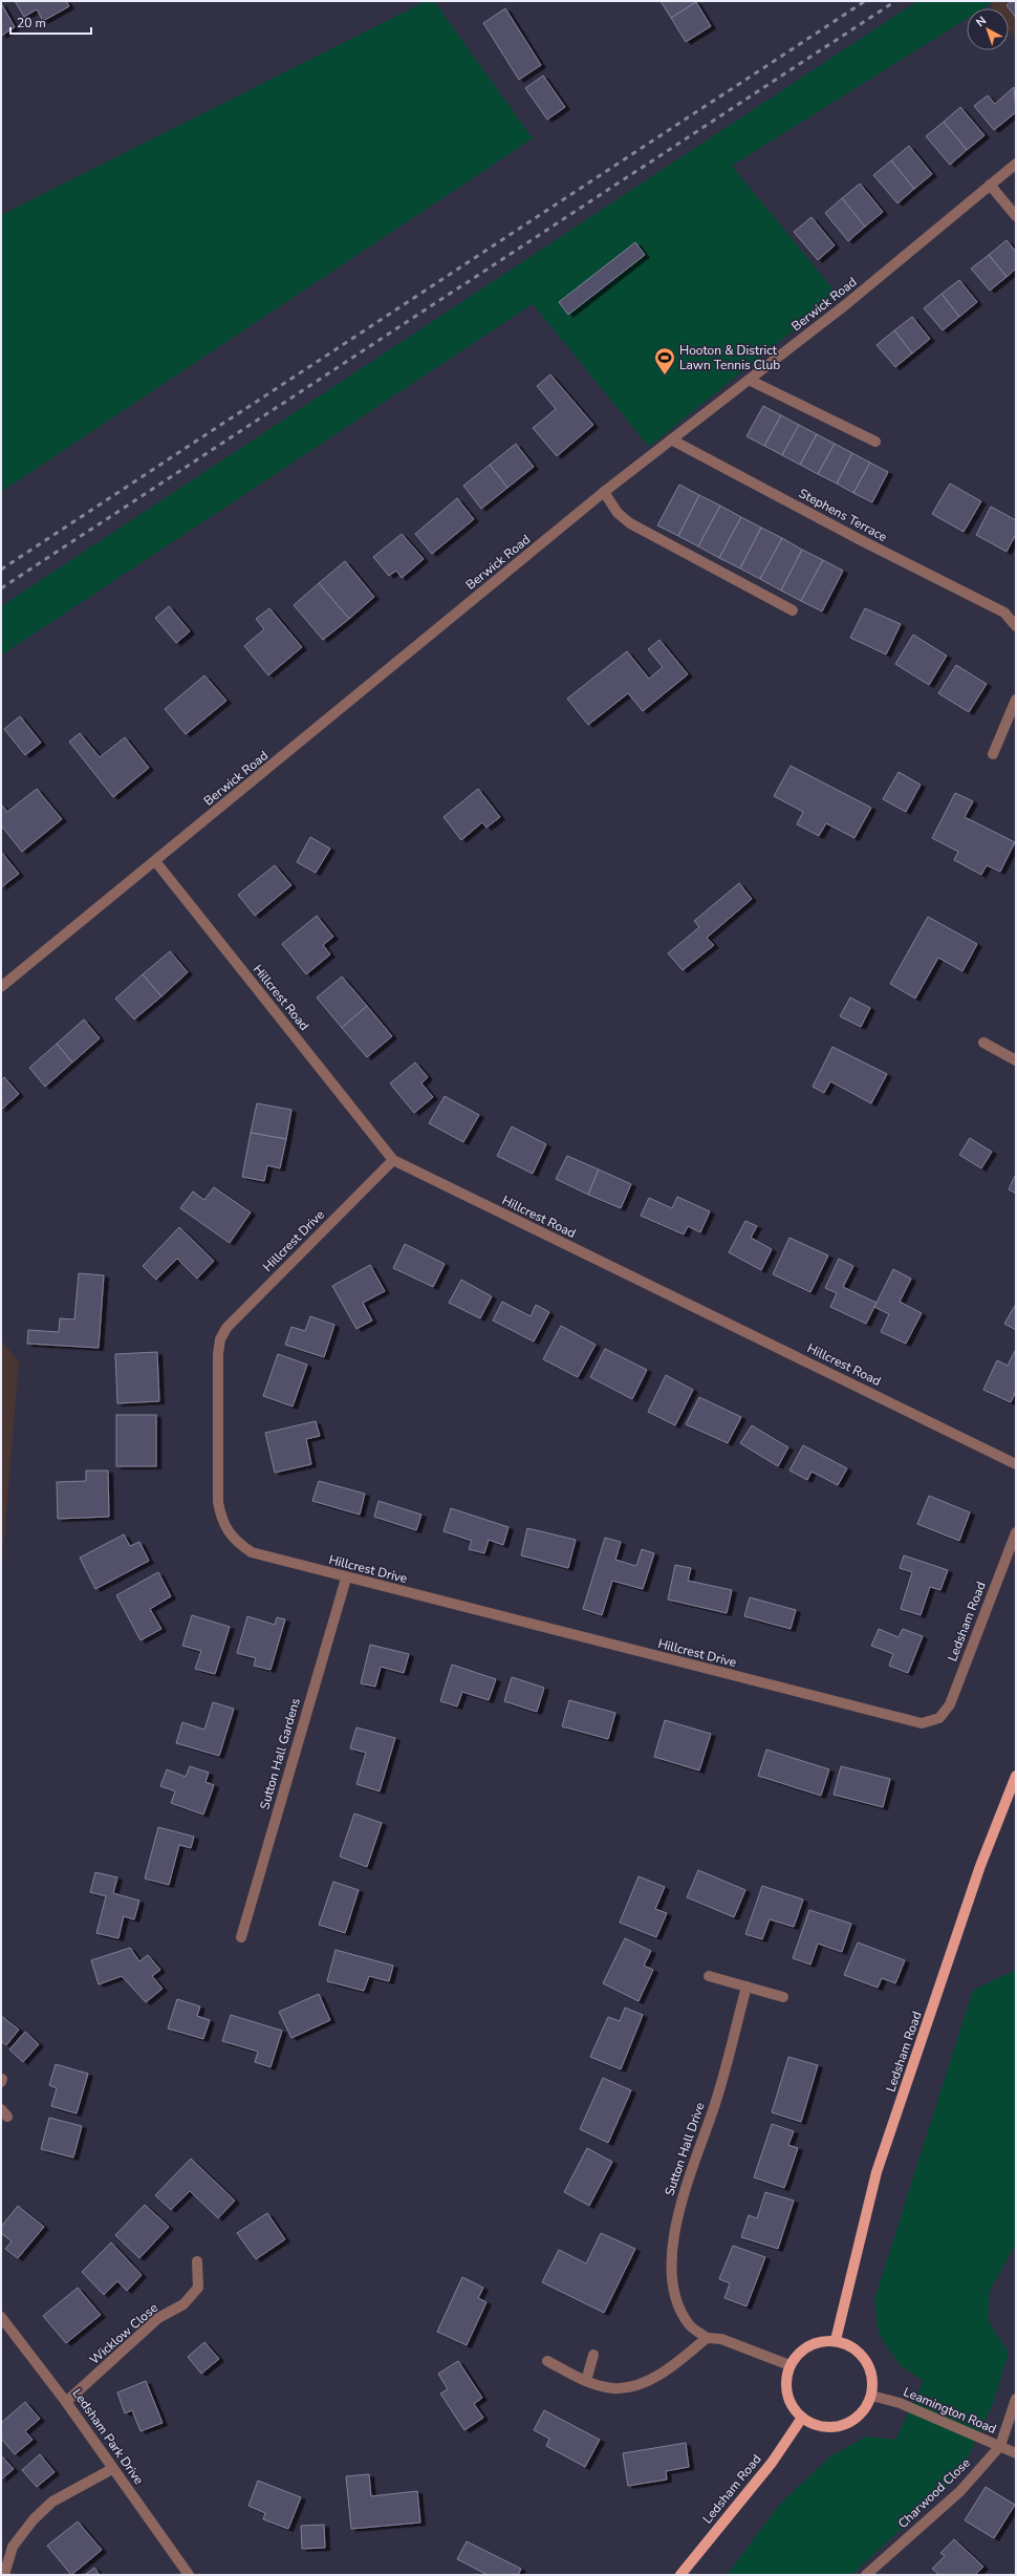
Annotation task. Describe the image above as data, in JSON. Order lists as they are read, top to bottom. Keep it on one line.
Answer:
{"streets":{"main road":["Ledsham Road"],"street":["Berwick Road","Stephens Terrace","Hillcrest Road","Hillcrest Drive","Sutton Hall Gardens","Sutton Hall Drive","Wicklow Close","Leamington Road","Ledsham Park Drive","Charwood Close"]},"crossings":[["Berwick Road","Stephens Terrace"],["Berwick Road","Hillcrest Road"],["Hillcrest Road","Hillcrest Drive"],["Hillcrest Drive","Ledsham Road"],["Hillcrest Drive","Sutton Hall Gardens"],["Ledsham Road","Sutton Hall Drive"],["Ledsham Road","Leamington Road"],["Sutton Hall Drive","Leamington Road"],["Wicklow Close","Ledsham Park Drive"],["Leamington Road","Charwood Close"]],"places":{"sports":["Hooton & District Lawn Tennis Club"]},"scale_bar":"20 m","north":"top left"}
